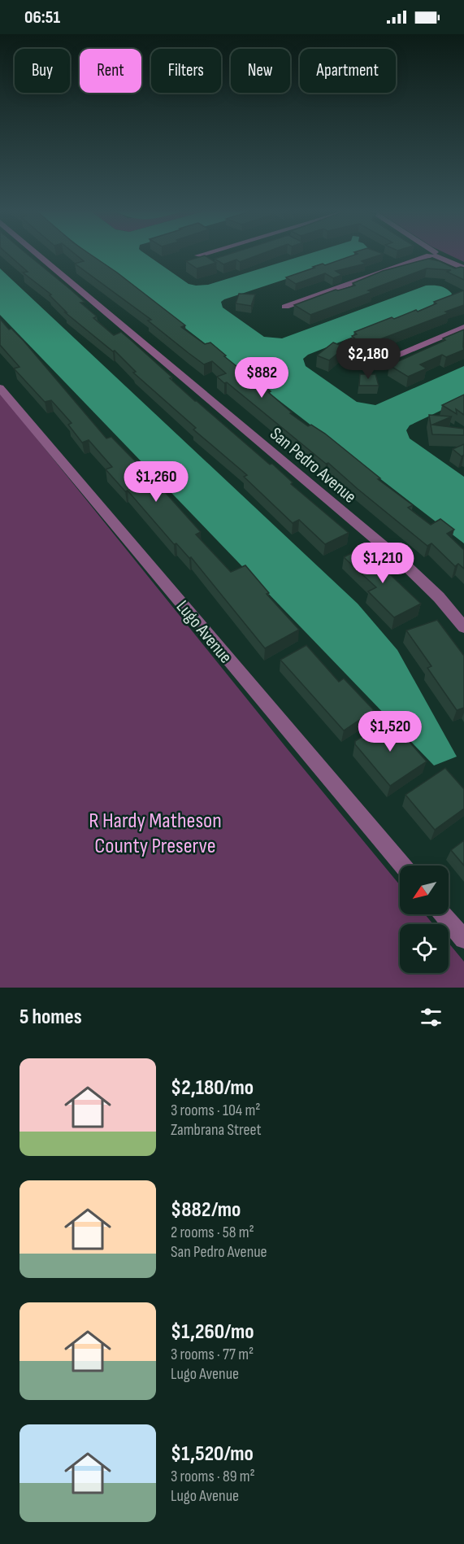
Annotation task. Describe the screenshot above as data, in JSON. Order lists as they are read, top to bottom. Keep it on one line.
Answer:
{"streets":{"street":["San Pedro Avenue","Lugo Avenue"]},"parks":["R Hardy Matheson County Preserve"],"north":"bottom left","page":{"status":"06:51","chip":["Buy","Rent","Filters","New","Apartment"],"price":["$2,180","$882","$1,260","$1,210","$1,520"],"heading":"5 homes","list":[{"name":"$2,180/mo","note":"3 rooms · 104 m² · Zambrana Street"},{"name":"$882/mo","note":"2 rooms · 58 m² · San Pedro Avenue"},{"name":"$1,260/mo","note":"3 rooms · 77 m² · Lugo Avenue"},{"name":"$1,520/mo","note":"3 rooms · 89 m² · Lugo Avenue"}]}}
